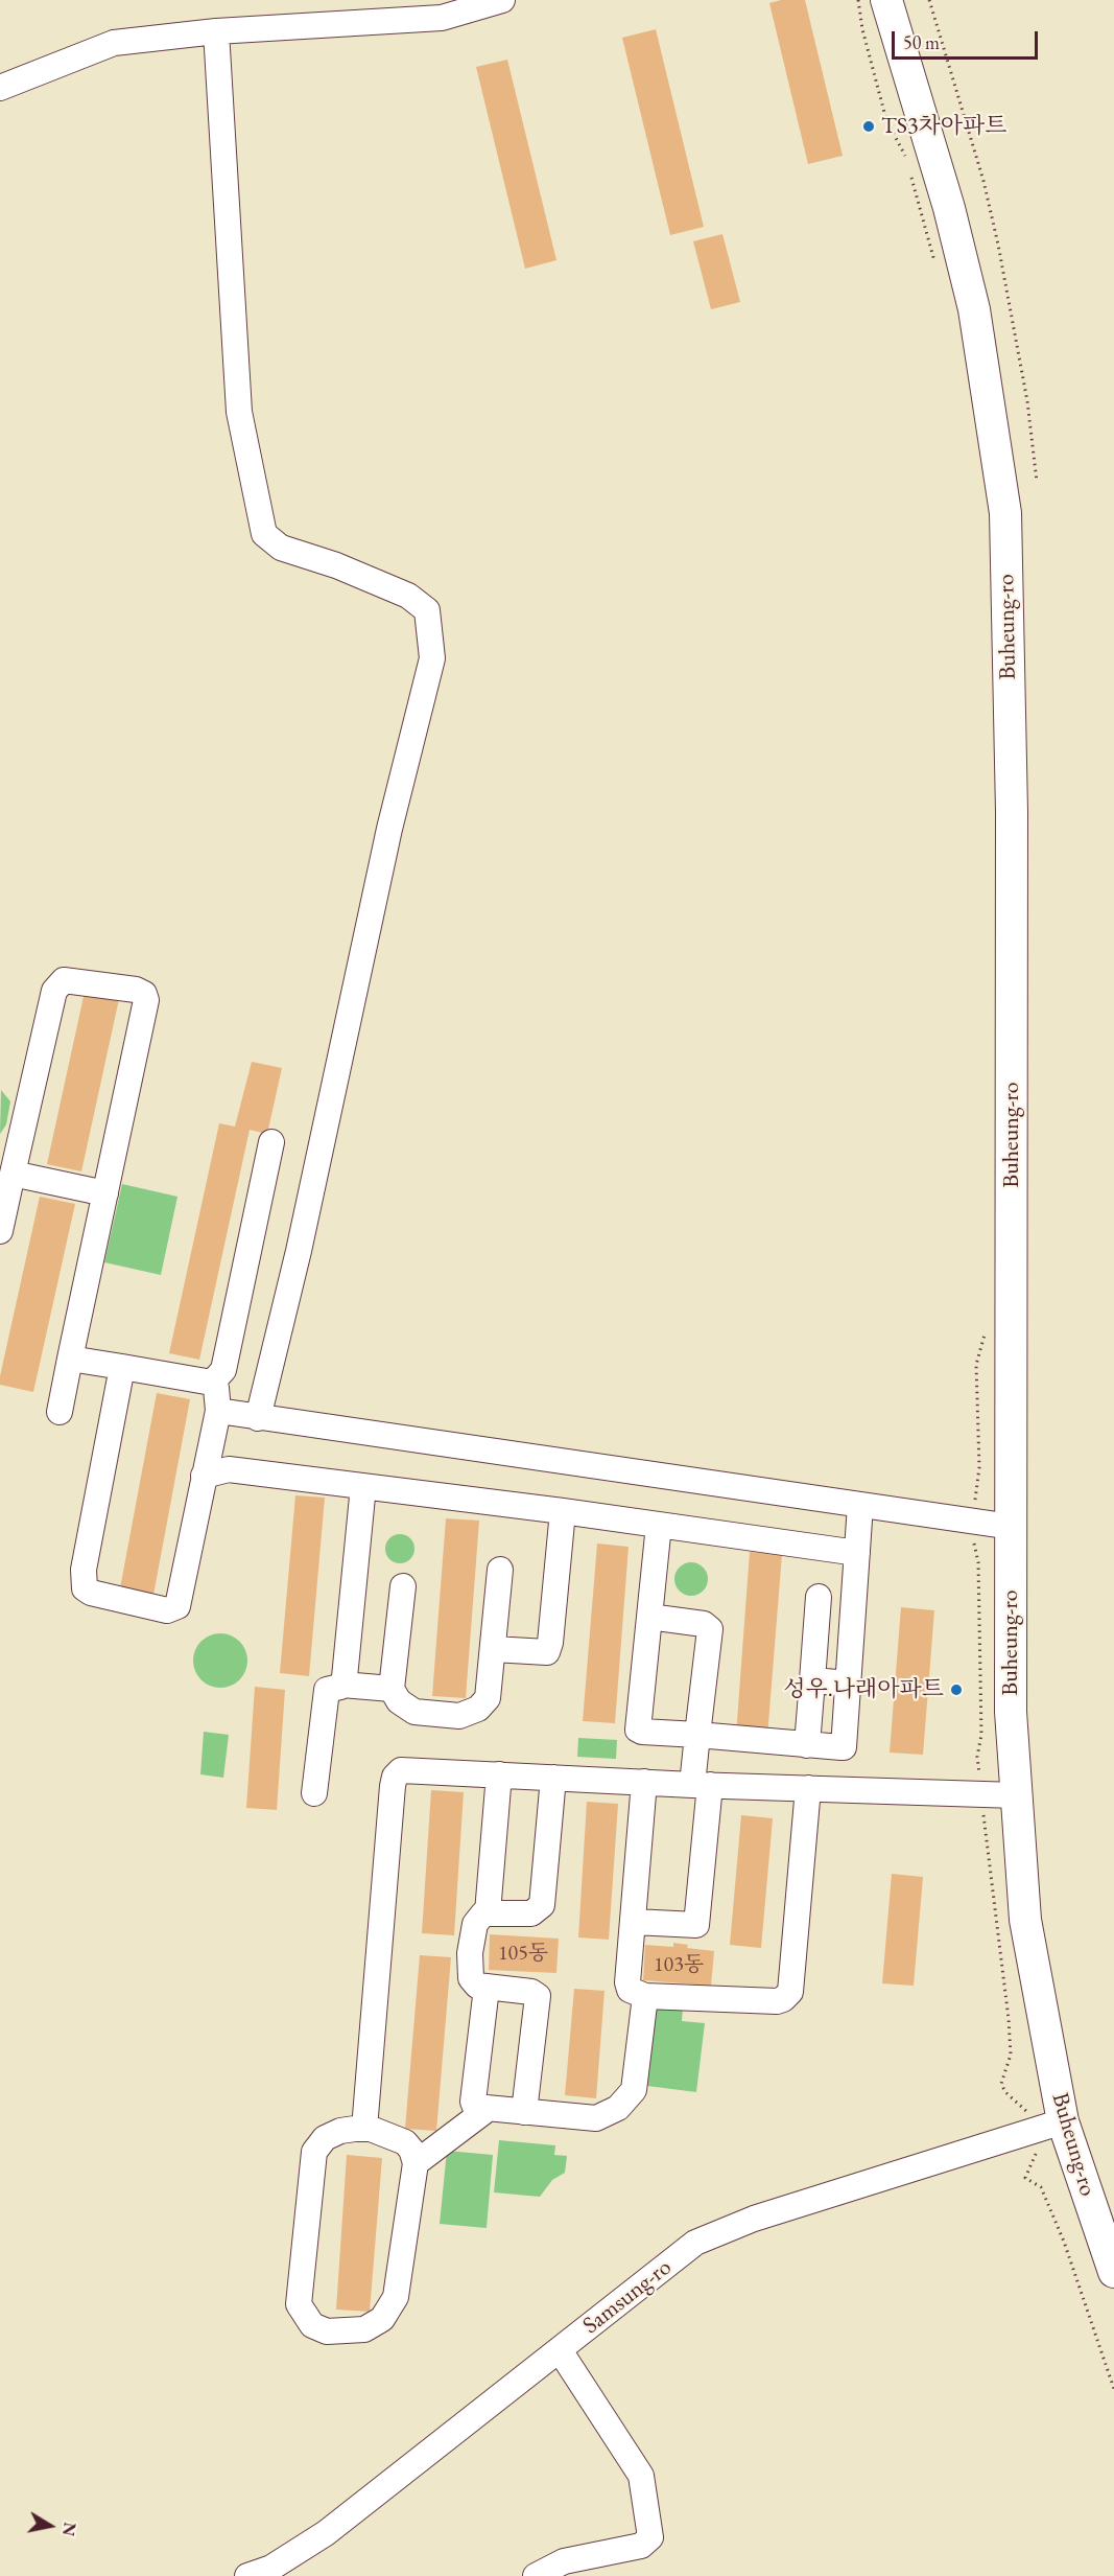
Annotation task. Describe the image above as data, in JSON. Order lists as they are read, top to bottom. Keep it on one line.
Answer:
{"streets":{"main road":["Buheung-ro"],"street":["Samsung-ro"]},"crossings":[["Buheung-ro","Samsung-ro"]],"places":["TS3차아파트","성우.나래아파트"],"house_numbers":["105동","103동"],"scale_bar":"50 m","north":"right"}
